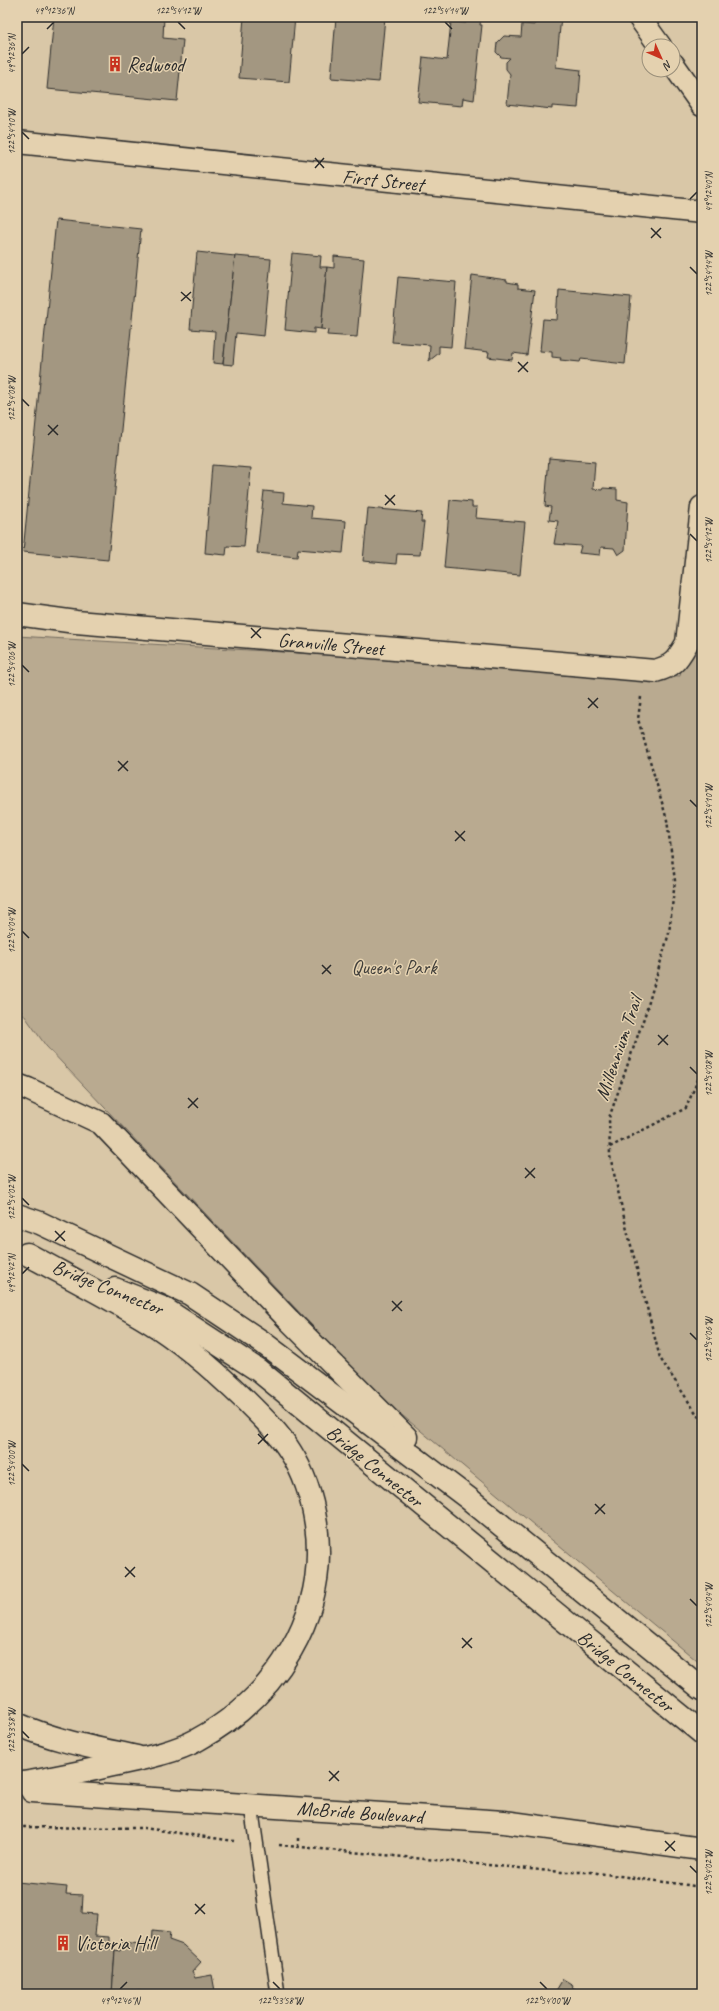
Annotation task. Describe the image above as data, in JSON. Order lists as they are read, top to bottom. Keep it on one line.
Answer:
{"streets":{"main road":["First Street","Granville Street","Bridge Connector","McBride Boulevard"],"path":["Millennium Trail"]},"crossings":[["Granville Street","Millennium Trail"]],"parks":["Queen's Park"],"places":{"building":["Redwood","Victoria Hill"]},"north":"bottom right","coordinates":["49°12'36\"N","122°54'12\"W","122°54'14\"W","122°54'10\"W","49°12'40\"N","122°54'08\"W","122°54'06\"W","122°54'04\"W","122°54'02\"W","49°12'42\"N","122°54'00\"W","122°53'58\"W","49°12'46\"N"]}
